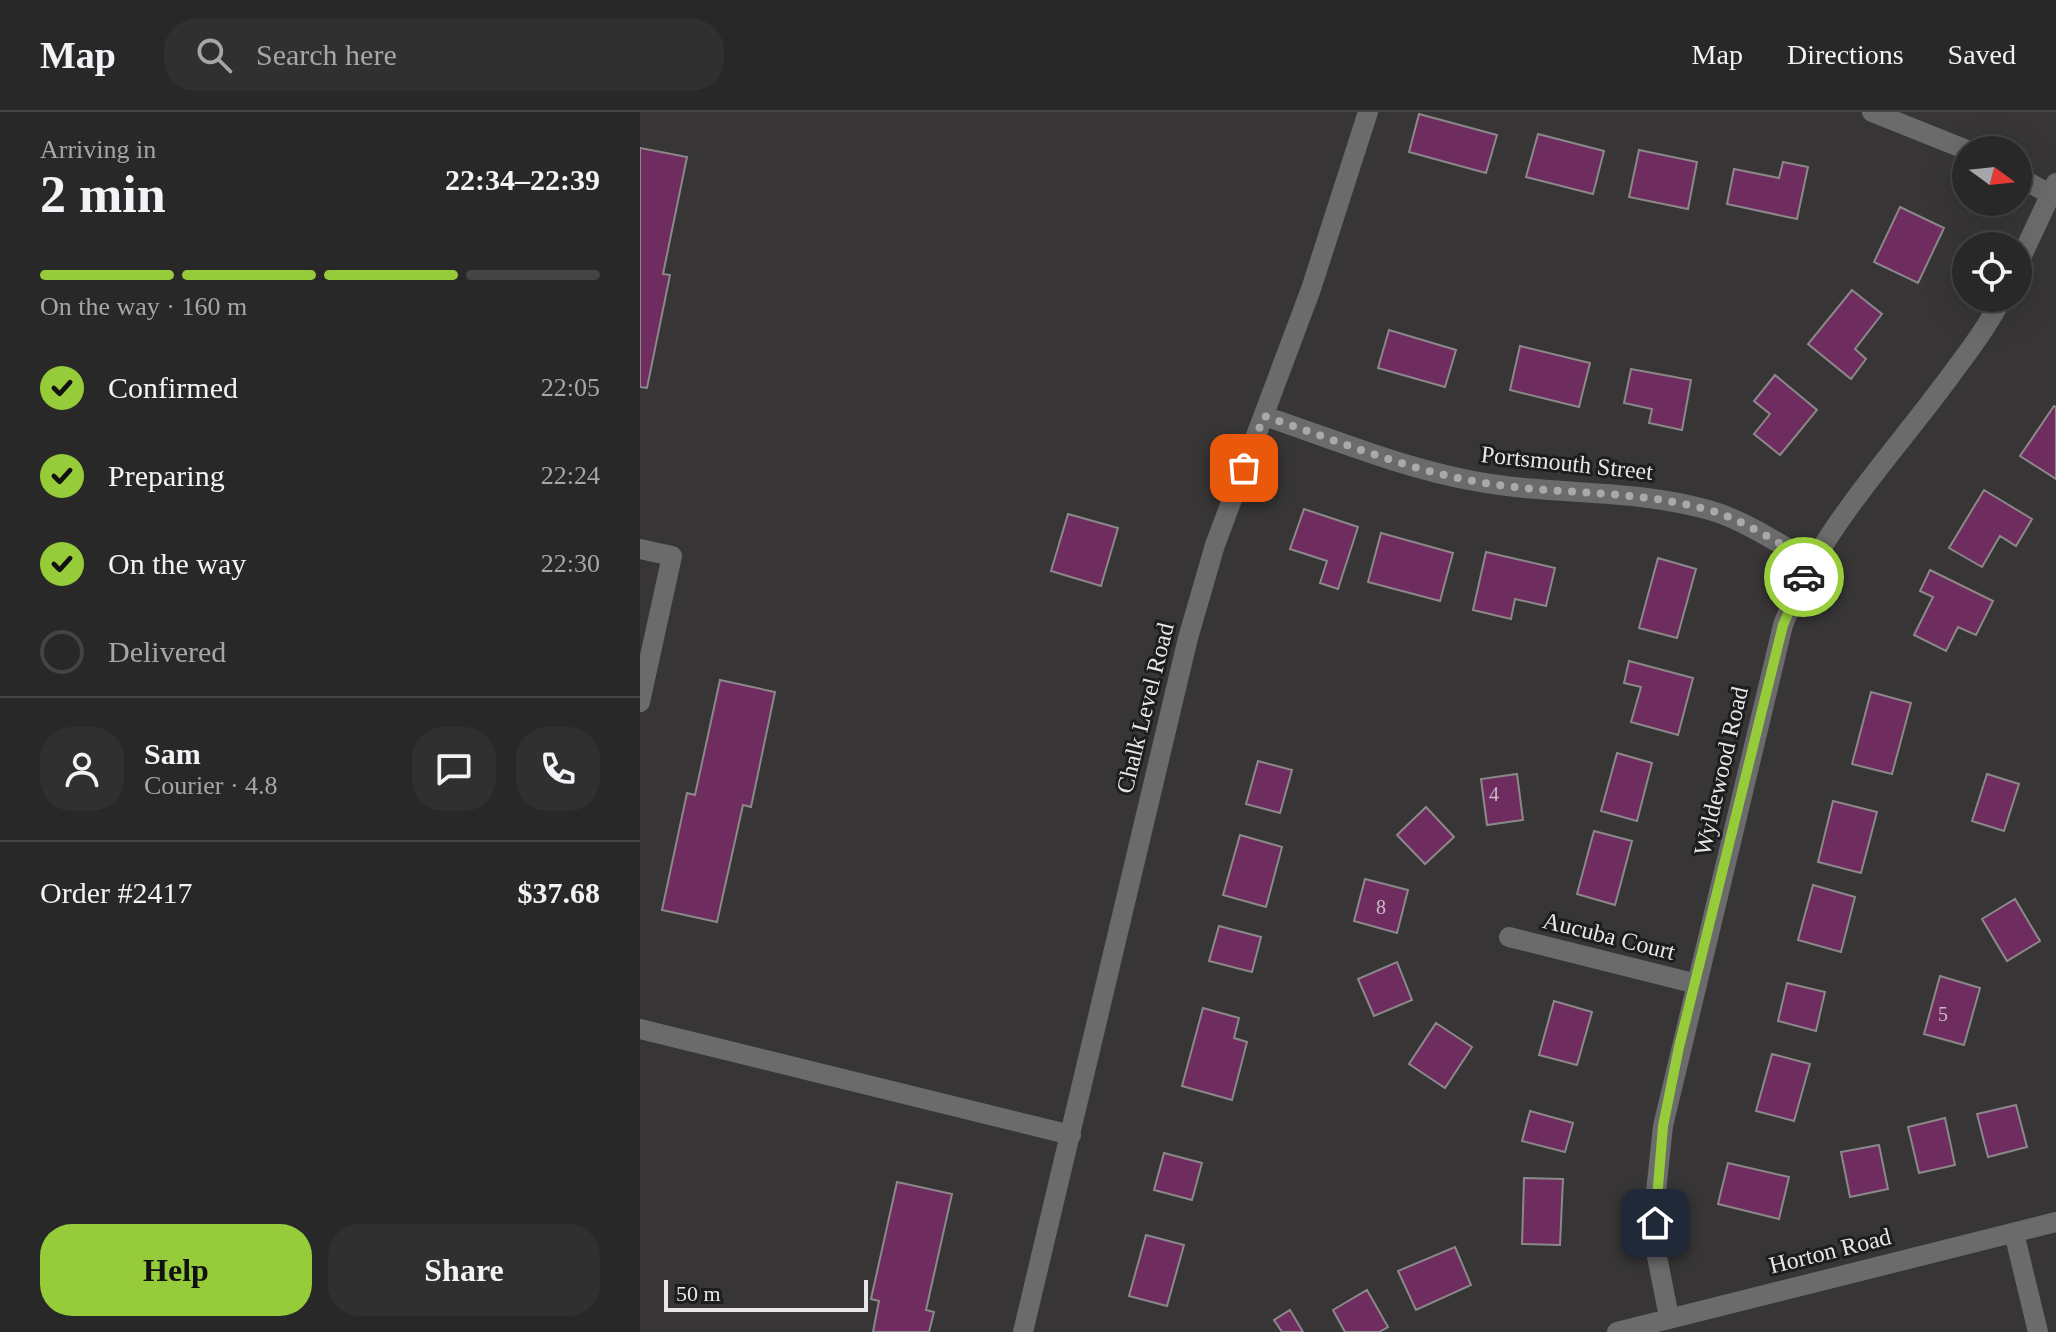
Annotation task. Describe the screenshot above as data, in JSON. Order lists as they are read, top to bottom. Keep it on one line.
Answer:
{"streets":{"street":["Portsmouth Street","Chalk Level Road","Wyldewood Road","Aucuba Court","Horton Road"]},"crossings":[["Portsmouth Street","Chalk Level Road"],["Portsmouth Street","Wyldewood Road"],["Wyldewood Road","Aucuba Court"],["Wyldewood Road","Horton Road"]],"house_numbers":["4","8","5"],"scale_bar":"50 m","north":"right","page":{"header":"Map","search":"Search here","nav":["Map","Directions","Saved"],"heading":["2 min","Arriving in","22:34–22:39"],"panel":["Sam","Courier · 4.8","Order #2417","$37.68"],"bar":"On the way · 160 m","list":[["Confirmed","22:05"],["Preparing","22:24"],["On the way","22:30"],"Delivered"],"buttons":["Help","Share"],"scale":"50 m"}}
